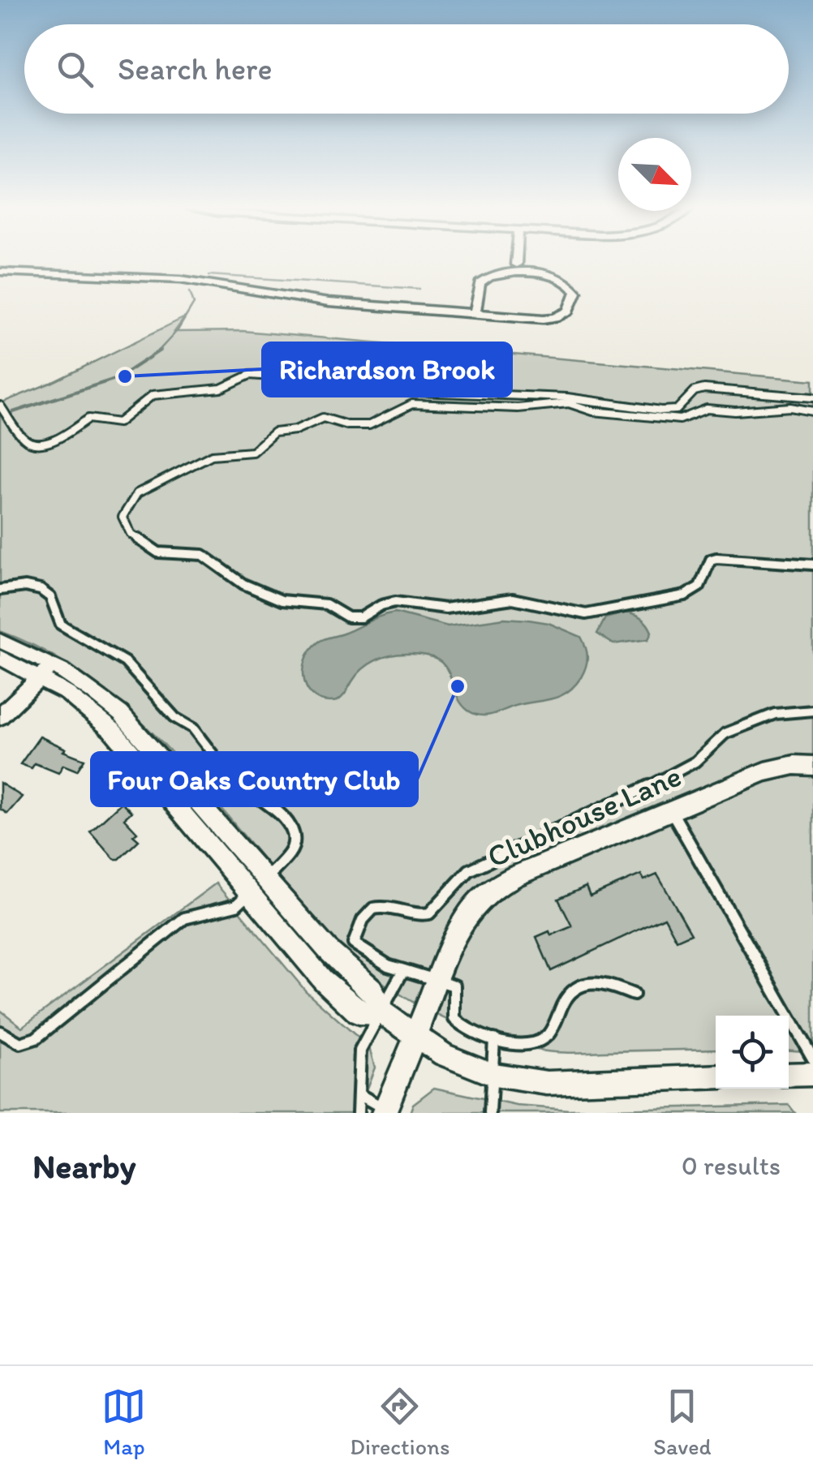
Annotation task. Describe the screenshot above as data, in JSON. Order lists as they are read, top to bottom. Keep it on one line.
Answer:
{"streets":{"street":["Clubhouse Lane"]},"places":["Richardson Brook","Four Oaks Country Club"],"north":"bottom right","page":{"search":"Search here","heading":["Nearby","0 results"],"nav":["Map","Directions","Saved"]}}
